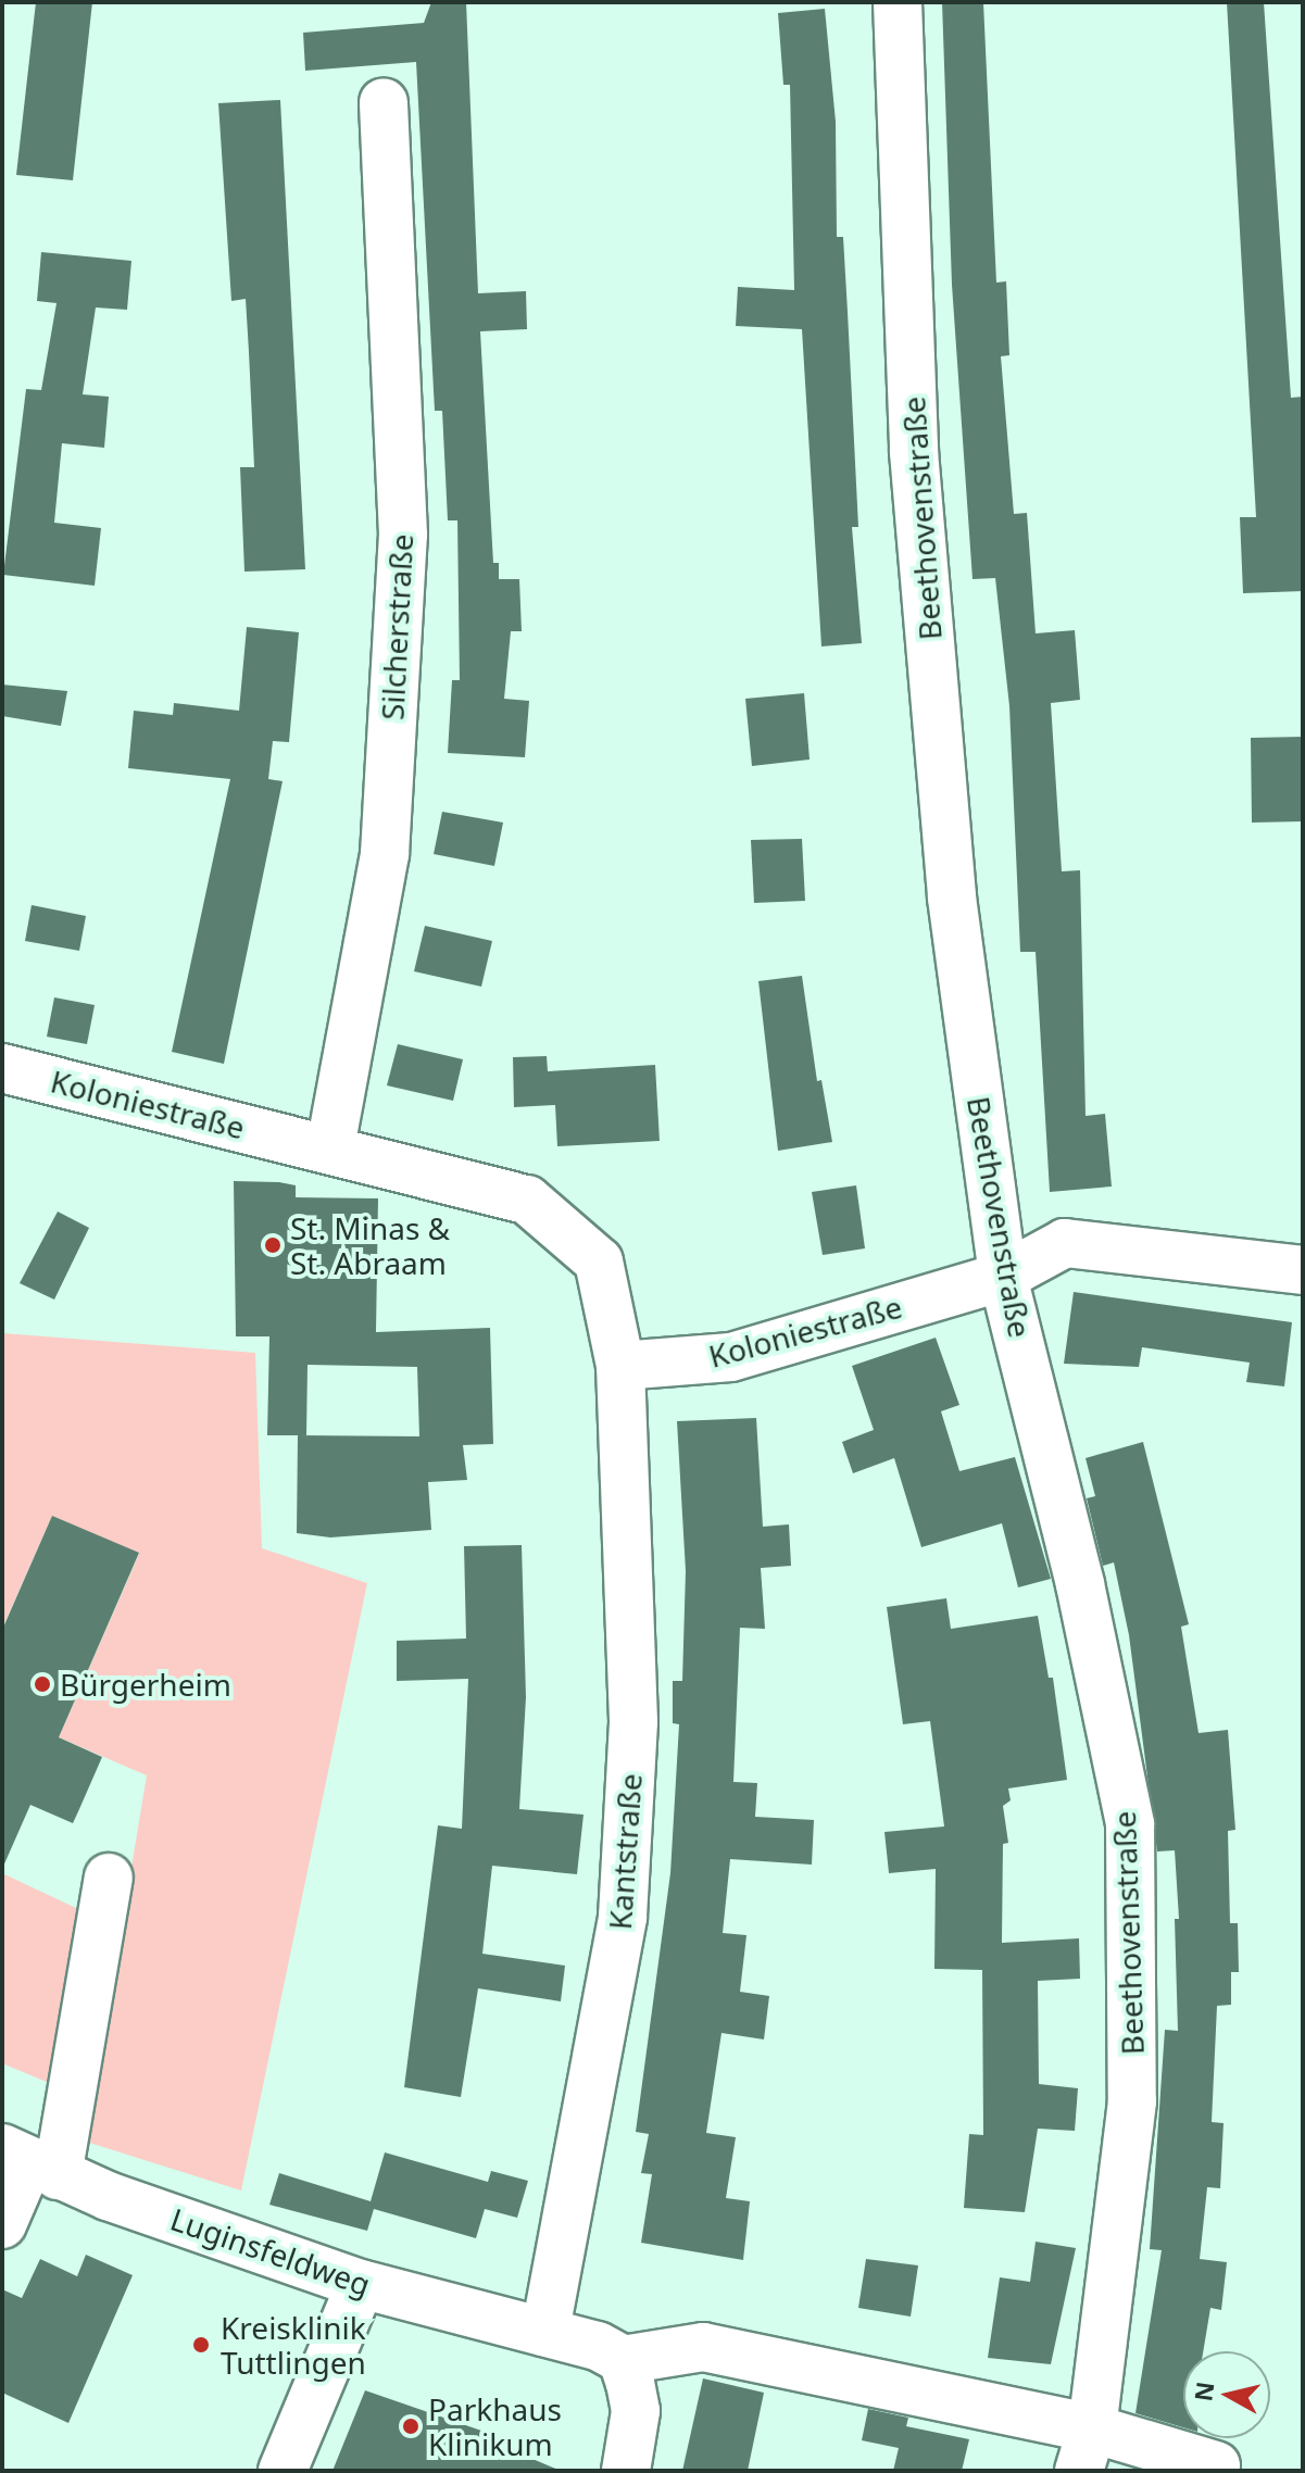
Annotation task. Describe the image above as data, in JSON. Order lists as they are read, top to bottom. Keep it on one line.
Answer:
{"streets":{"street":["Beethovenstraße","Silcherstraße","Koloniestraße","Kantstraße","Luginsfeldweg"]},"crossings":[["Beethovenstraße","Koloniestraße"],["Silcherstraße","Koloniestraße"],["Koloniestraße","Kantstraße"],["Kantstraße","Luginsfeldweg"]],"places":["St. Minas & St. Abraam","Bürgerheim","Kreisklinik Tuttlingen","Parkhaus Klinikum"],"north":"left"}
